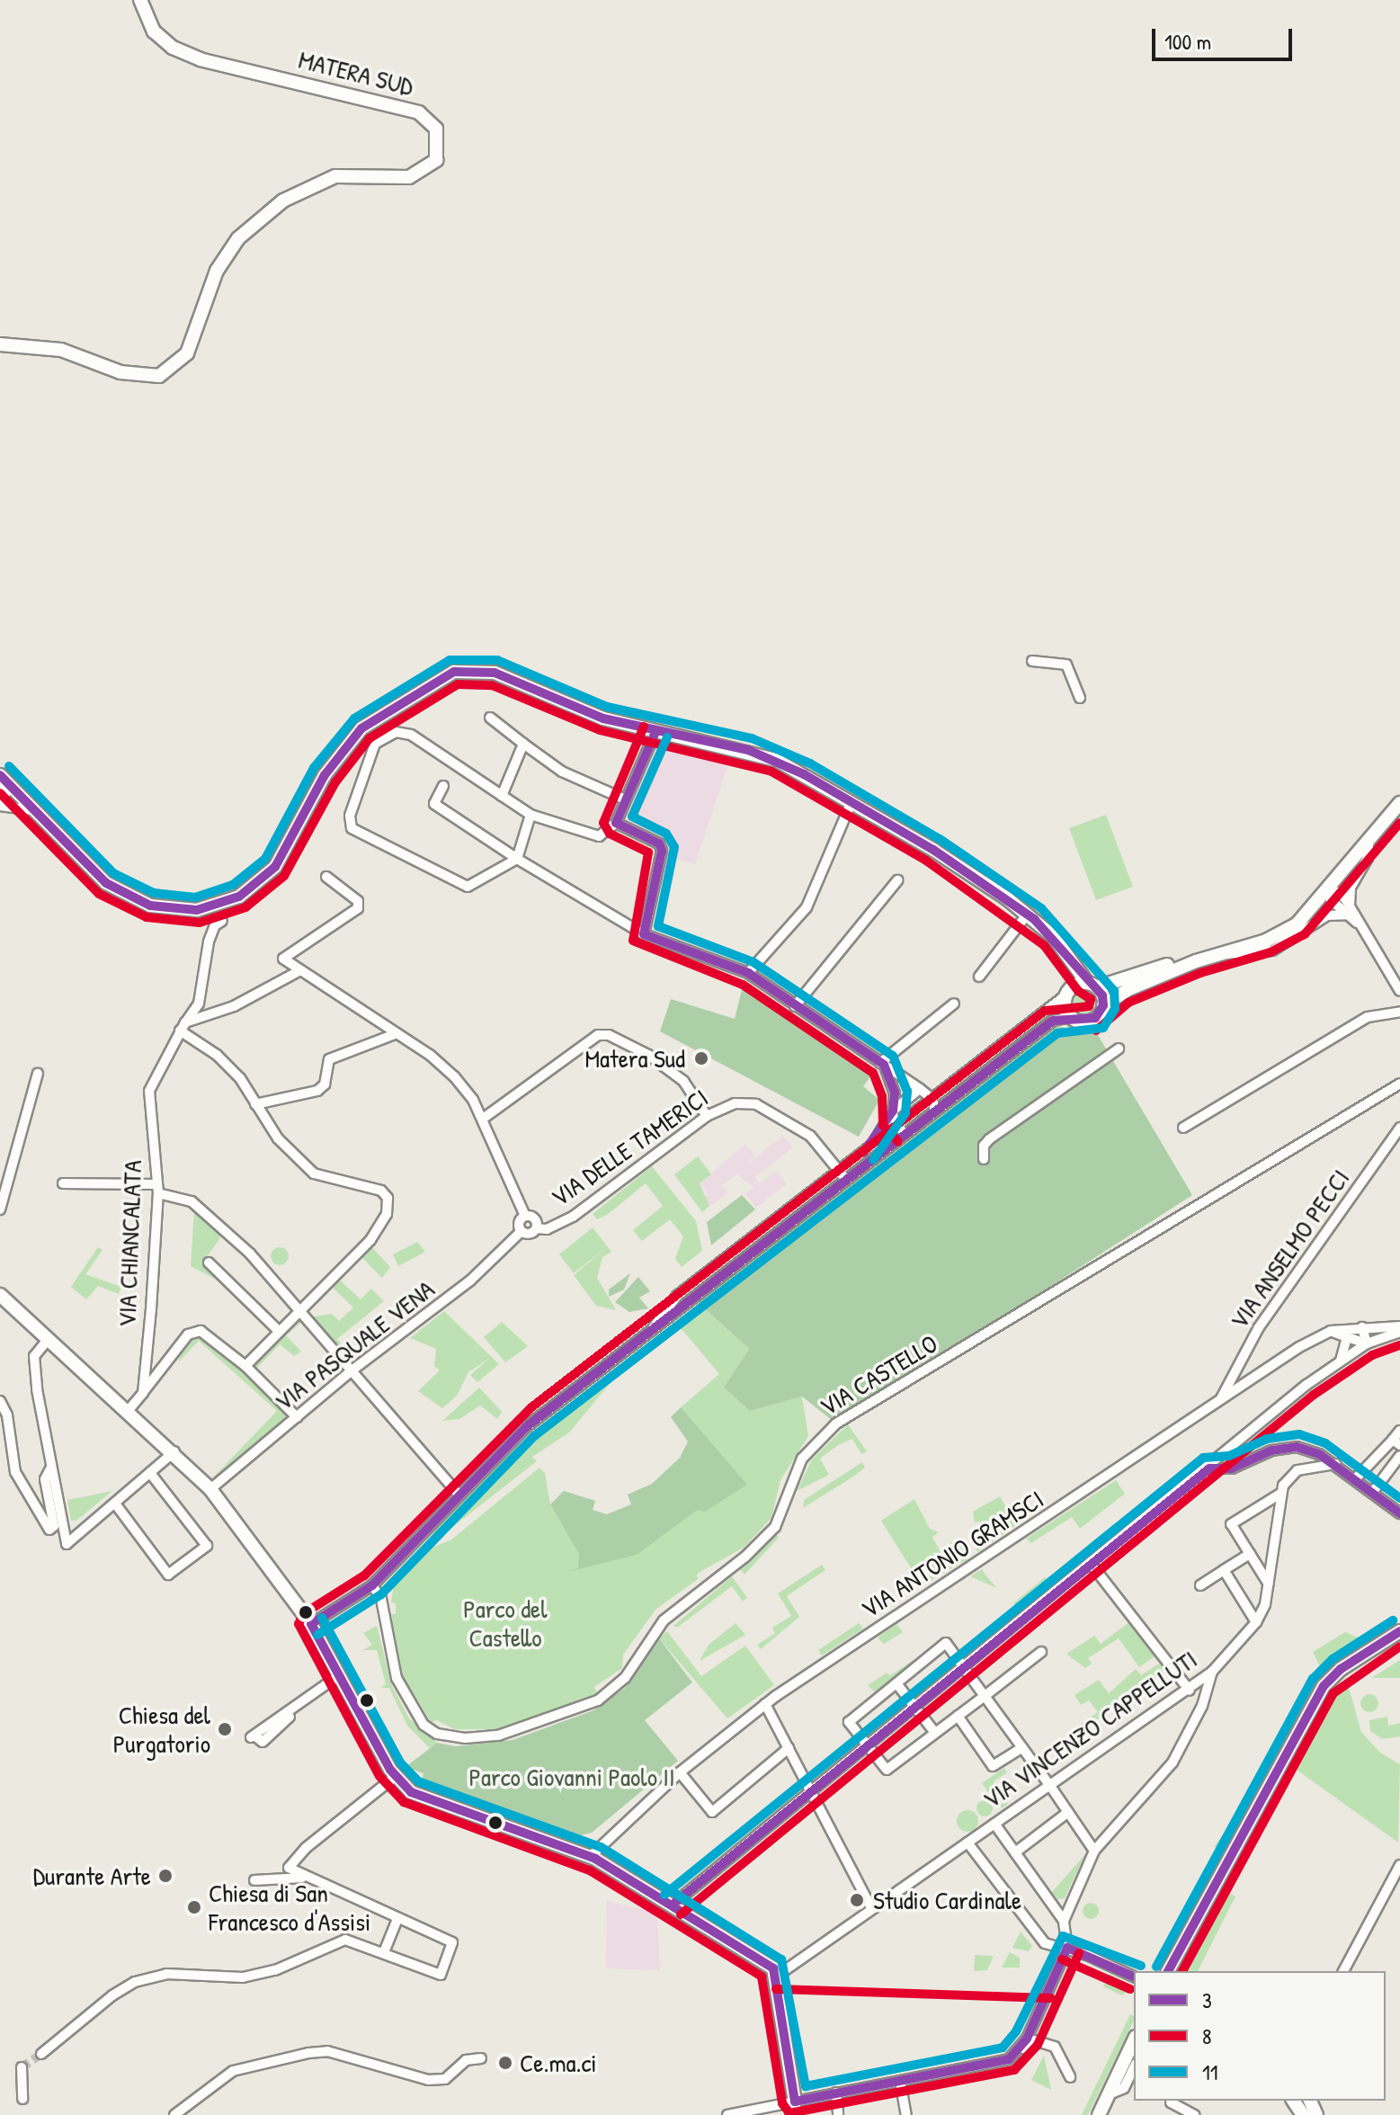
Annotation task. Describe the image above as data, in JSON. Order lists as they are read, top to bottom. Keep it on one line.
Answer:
{"streets":{"main road":["MATERA SUD"],"street":["VIA DELLE TAMERICI","VIA CHIANCALATA","VIA ANSELMO PECCI","VIA PASQUALE VENA","VIA CASTELLO","VIA ANTONIO GRAMSCI","VIA VINCENZO CAPPELLUTI"]},"crossings":[["VIA DELLE TAMERICI","VIA PASQUALE VENA"],["VIA ANSELMO PECCI","VIA ANTONIO GRAMSCI"]],"parks":["Parco del Castello","Parco Giovanni Paolo II"],"places":["Matera Sud","Chiesa del Purgatorio","Durante Arte","Studio Cardinale","Chiesa di San Francesco d'Assisi","Ce.ma.ci"],"lines":["transit line 11","transit line 3","transit line 8"],"legend":["3","8","11"],"scale_bar":"100 m"}
